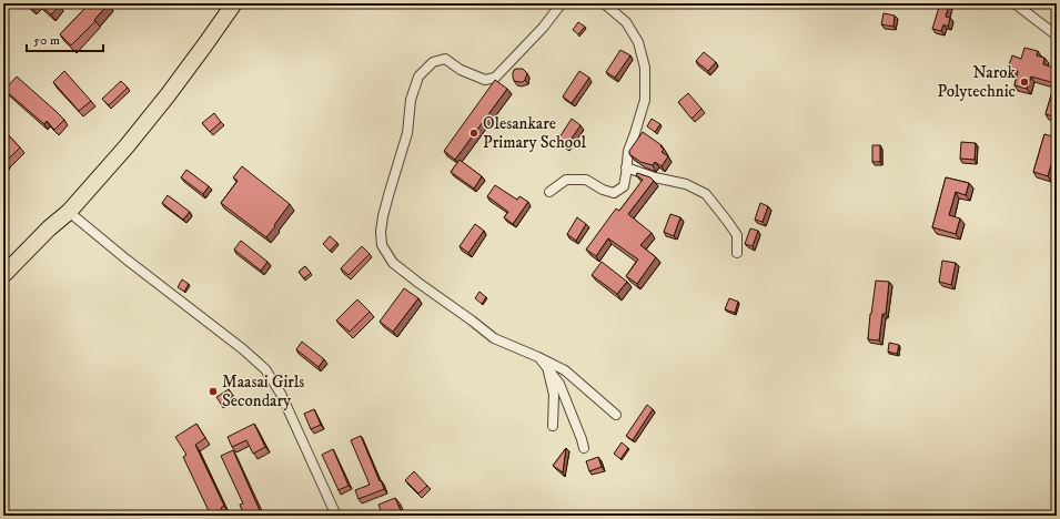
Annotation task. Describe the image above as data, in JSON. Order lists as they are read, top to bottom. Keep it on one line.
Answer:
{"places":["Narok Polytechnic","Olesankare Primary School","Maasai Girls Secondary"],"scale_bar":"50 m"}
